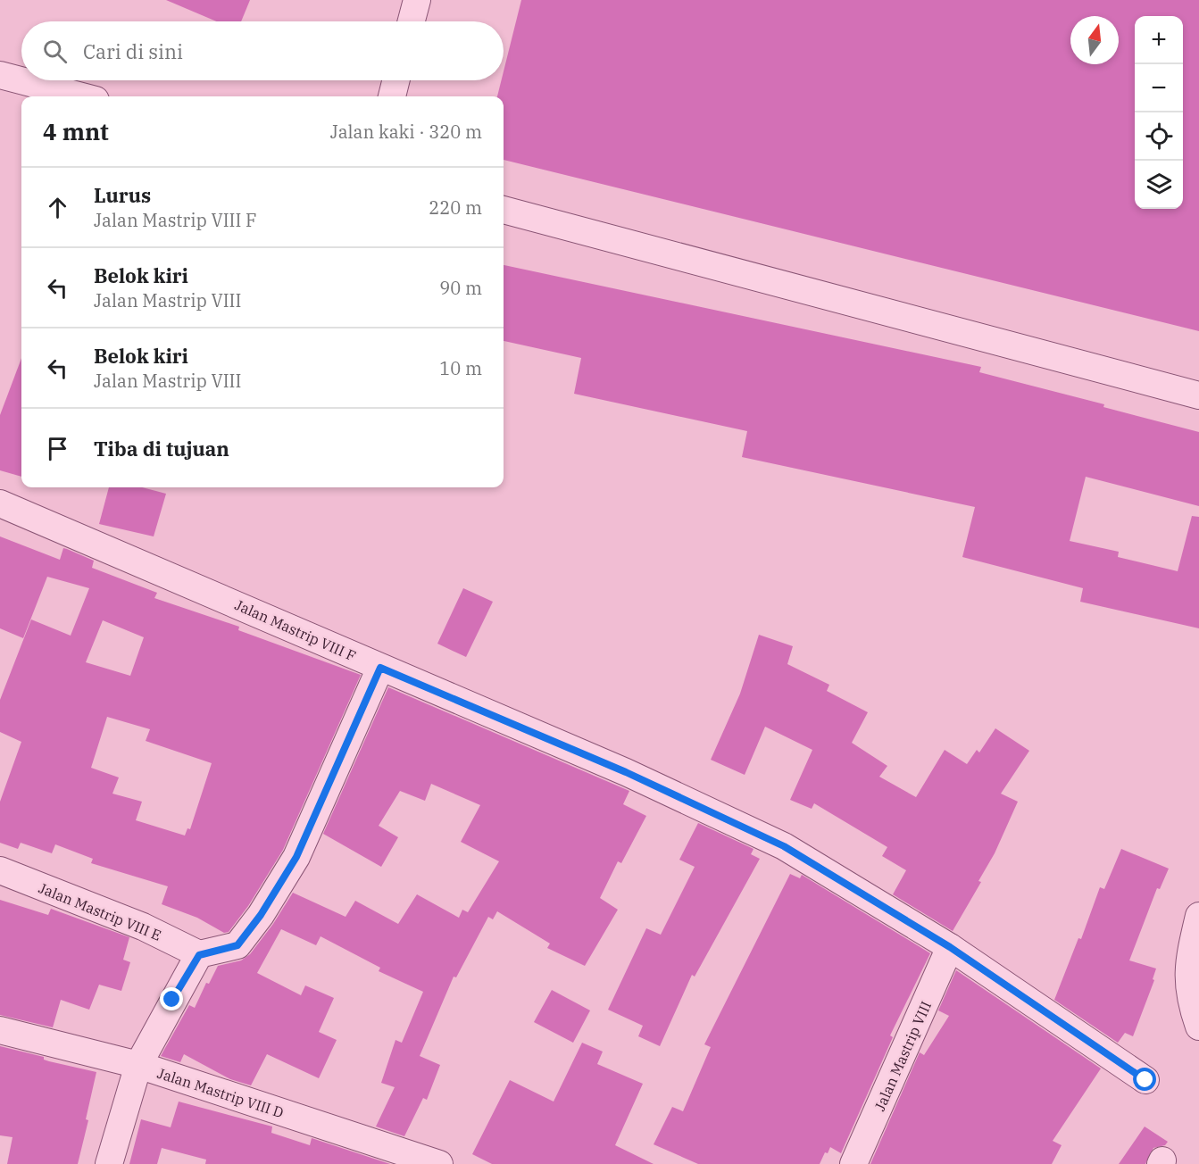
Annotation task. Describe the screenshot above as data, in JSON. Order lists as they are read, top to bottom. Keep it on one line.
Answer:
{"streets":{"street":["Jalan Mastrip VIII F","Jalan Mastrip VIII E","Jalan Mastrip VIII","Jalan Mastrip VIII D"]},"crossings":[["Jalan Mastrip VIII F","Jalan Mastrip VIII"]],"north":"top","page":{"map_buttons":["+","−"],"search":"Cari di sini","heading":["4 mnt","Jalan kaki · 320 m"],"list":[["Lurus","Jalan Mastrip VIII F","220 m"],["Belok kiri","Jalan Mastrip VIII","90 m"],["Belok kiri","Jalan Mastrip VIII","10 m"],"Tiba di tujuan"]}}
